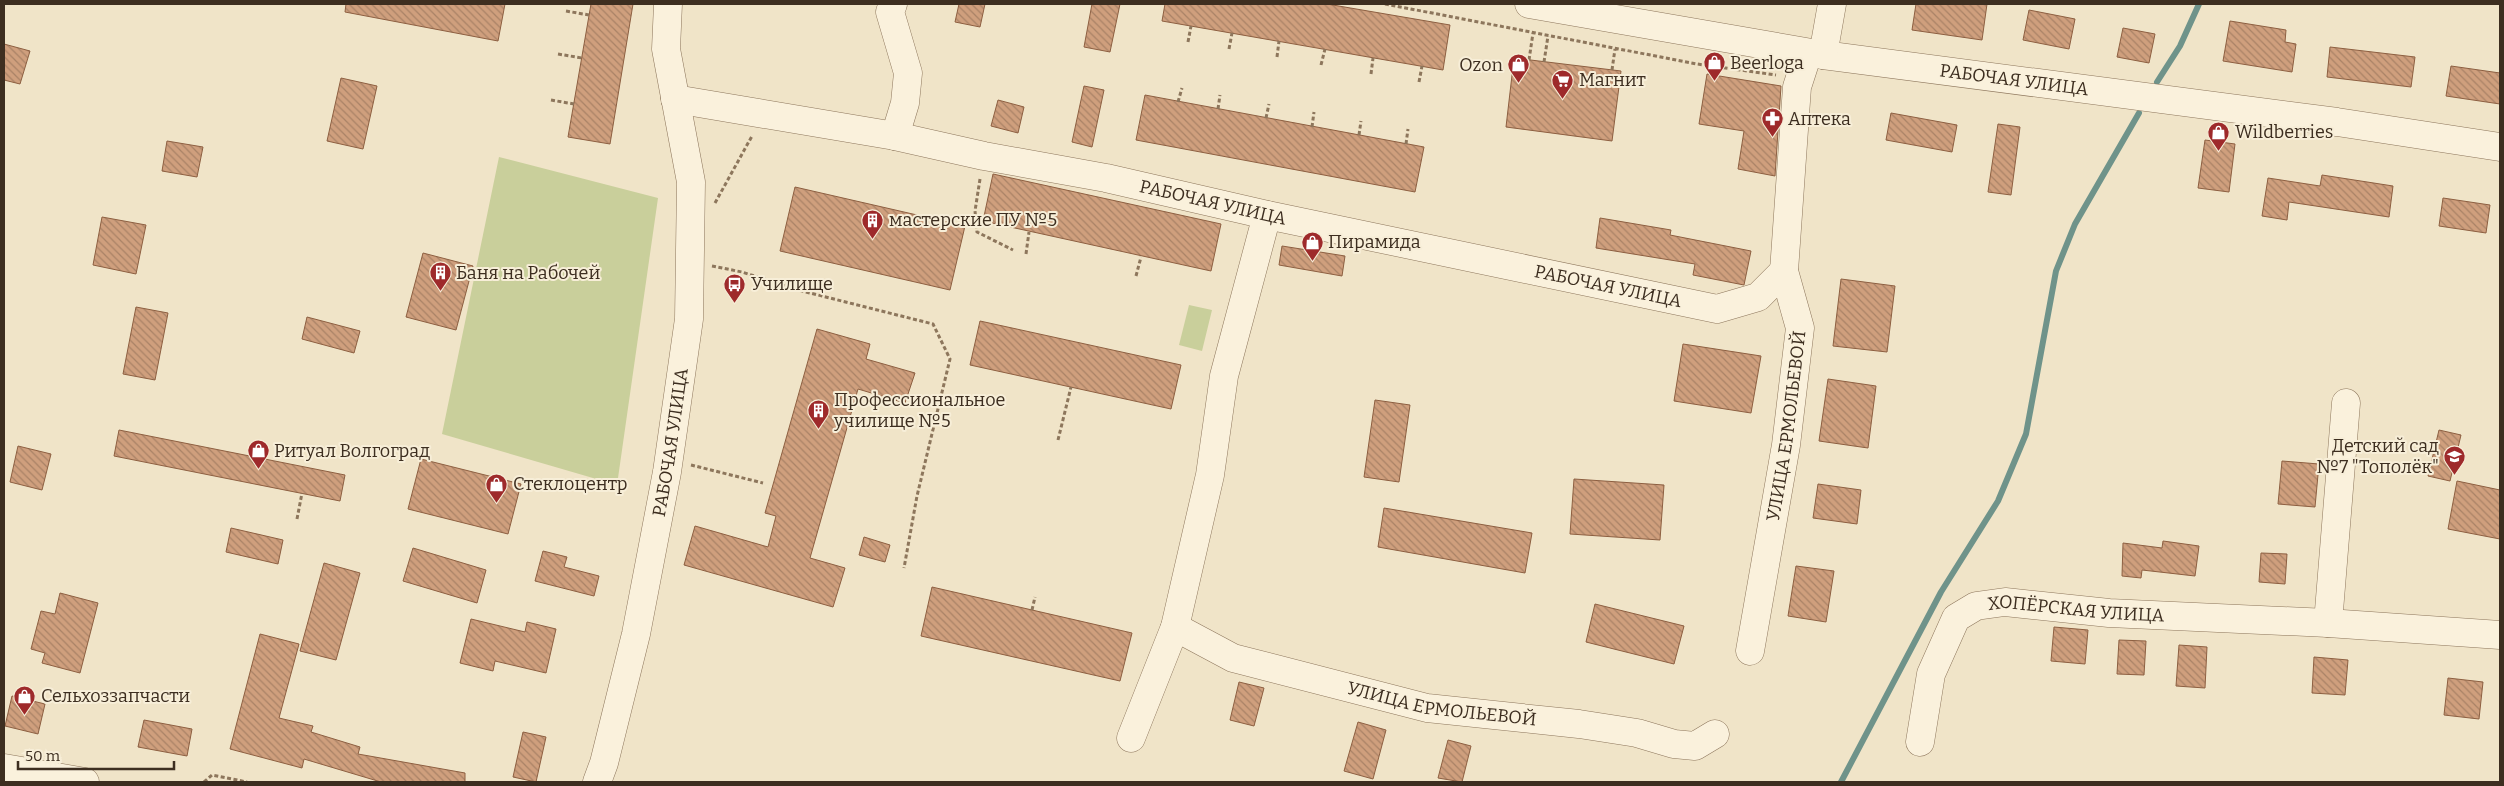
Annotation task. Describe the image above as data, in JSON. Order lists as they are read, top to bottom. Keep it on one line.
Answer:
{"streets":{"street":["РАБОЧАЯ УЛИЦА","УЛИЦА ЕРМОЛЬЕВОЙ","ХОПЁРСКАЯ УЛИЦА"]},"crossings":[["РАБОЧАЯ УЛИЦА","УЛИЦА ЕРМОЛЬЕВОЙ"]],"places":{"shop":["Beerloga","Ozon","Wildberries","Пирамида","Ритуал Волгоград","Стеклоцентр","Сельхоззапчасти"],"supermarket":["Магнит"],"pharmacy":["Аптека"],"building":["мастерские ПУ №5","Баня на Рабочей","Профессиональное училище №5"],"bus stop":["Училище"],"school or university":["Детский сад №7 \"Тополёк\""]},"scale_bar":"50 m"}
